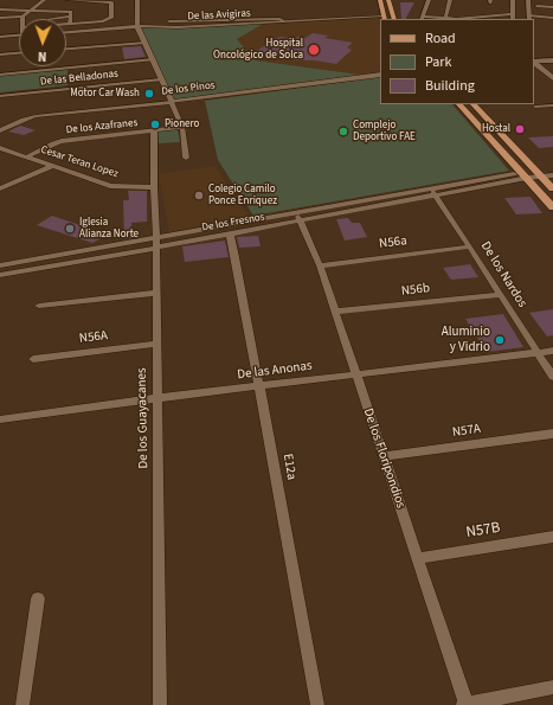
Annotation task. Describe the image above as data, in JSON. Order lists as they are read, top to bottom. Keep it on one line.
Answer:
{"streets":{"street":["De las Avigiras","De las Belladonas","De los Pinos","De los Azafranes","Cesar Teran Lopez","De los Fresnos","N56a","De los Nardos","N56b","N56A","De las Anonas","De los Guayacanes","N57A","De los Floripondios","E12a","N57B"]},"crossings":[["De los Azafranes","Cesar Teran Lopez"],["De los Azafranes","De los Guayacanes"],["Cesar Teran Lopez","De los Guayacanes"],["De los Fresnos","De los Nardos"],["De los Fresnos","De los Guayacanes"],["De los Fresnos","De los Floripondios"],["De los Fresnos","E12a"],["N56a","De los Nardos"],["N56a","De los Floripondios"],["De los Nardos","N56b"],["De los Nardos","De las Anonas"],["N56b","De los Floripondios"],["N56A","De los Guayacanes"],["De las Anonas","De los Guayacanes"],["De las Anonas","De los Floripondios"],["De las Anonas","E12a"],["N57A","De los Floripondios"],["De los Floripondios","N57B"]],"places":["Hospital Oncológico de Solca","Motor Car Wash","Pionero","Hostal","Complejo Deportivo FAE","Colegio Camilo Ponce Enriquez","Iglesia Alianza Norte","Aluminio y Vidrio"],"legend":["Road","Park","Building"],"north":"bottom"}
